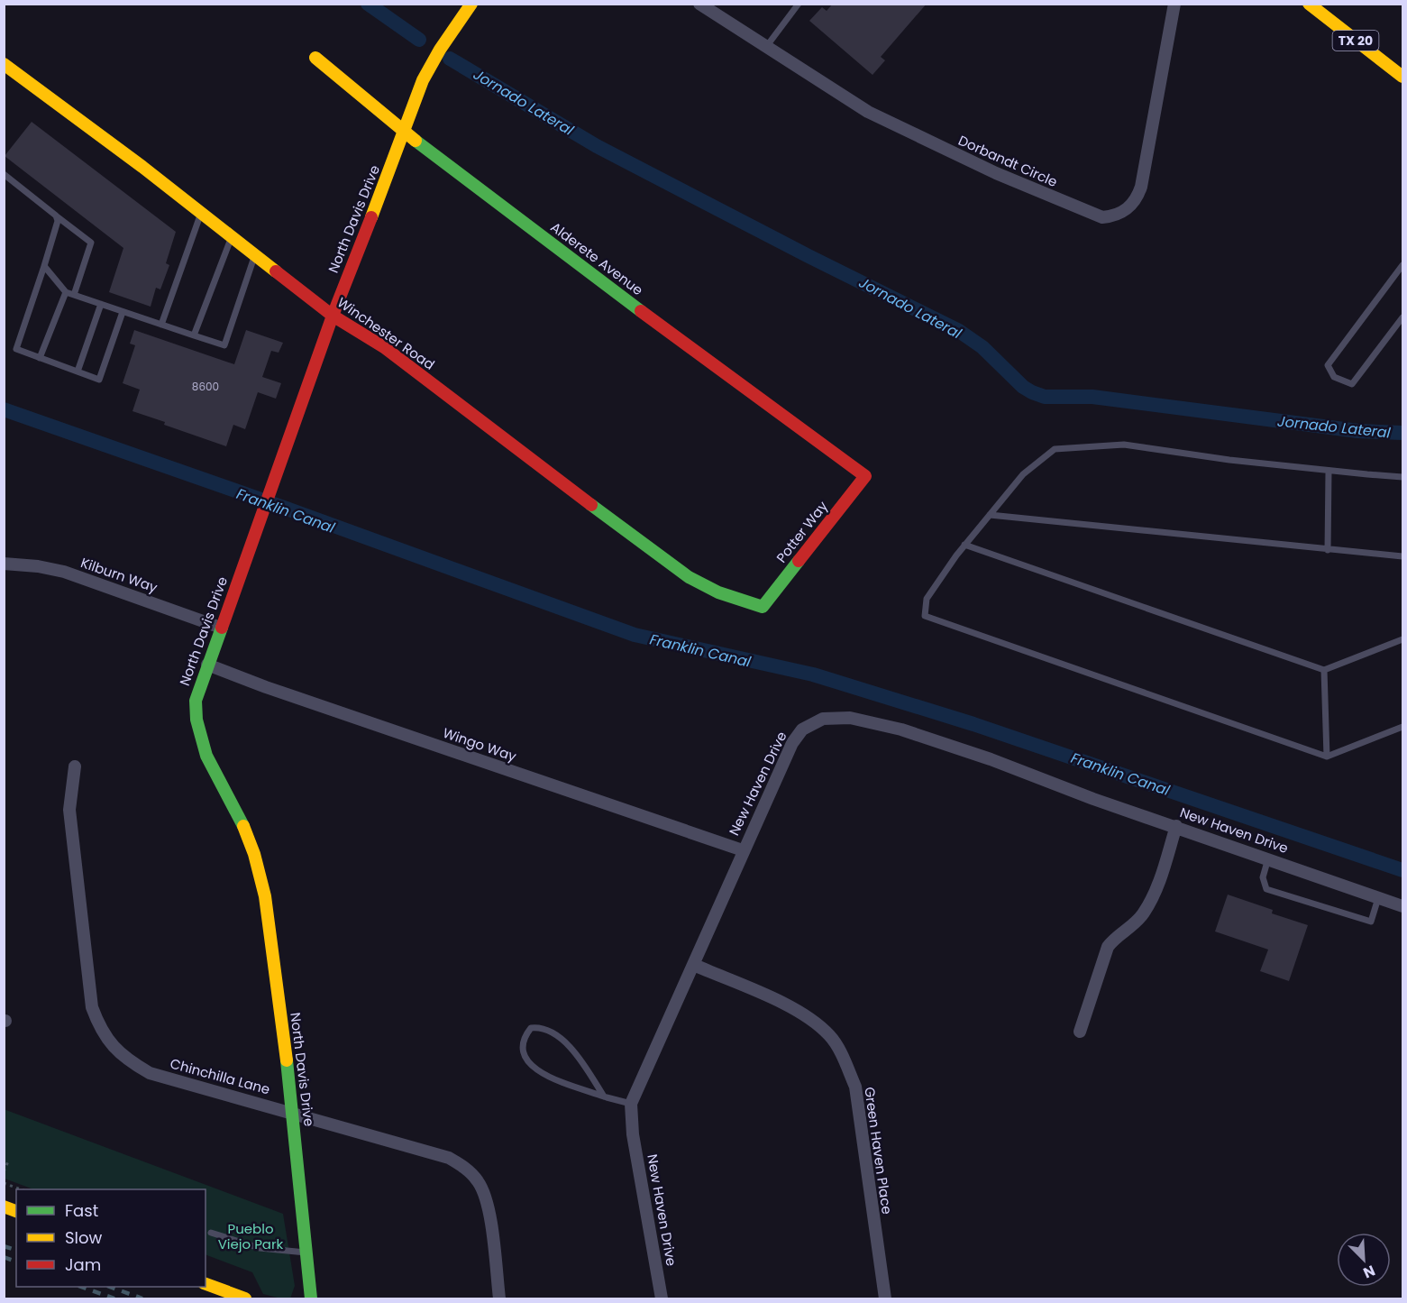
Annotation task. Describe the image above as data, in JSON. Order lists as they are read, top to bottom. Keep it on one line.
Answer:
{"streets":{"street":["TX 20","Dorbandt Circle","North Davis Drive","Alderete Avenue","Winchester Road","Potter Way","Kilburn Way","Wingo Way","New Haven Drive","Chinchilla Lane","Green Haven Place"]},"crossings":[["North Davis Drive","Alderete Avenue"],["North Davis Drive","Winchester Road"],["North Davis Drive","Kilburn Way"],["North Davis Drive","Wingo Way"],["North Davis Drive","Chinchilla Lane"],["Alderete Avenue","Potter Way"],["Winchester Road","Potter Way"],["Wingo Way","New Haven Drive"],["New Haven Drive","Green Haven Place"]],"water":["Jornado Lateral","Franklin Canal"],"parks":["Pueblo Viejo Park"],"house_numbers":["8600"],"legend":["Fast","Slow","Jam"],"north":"bottom right"}
